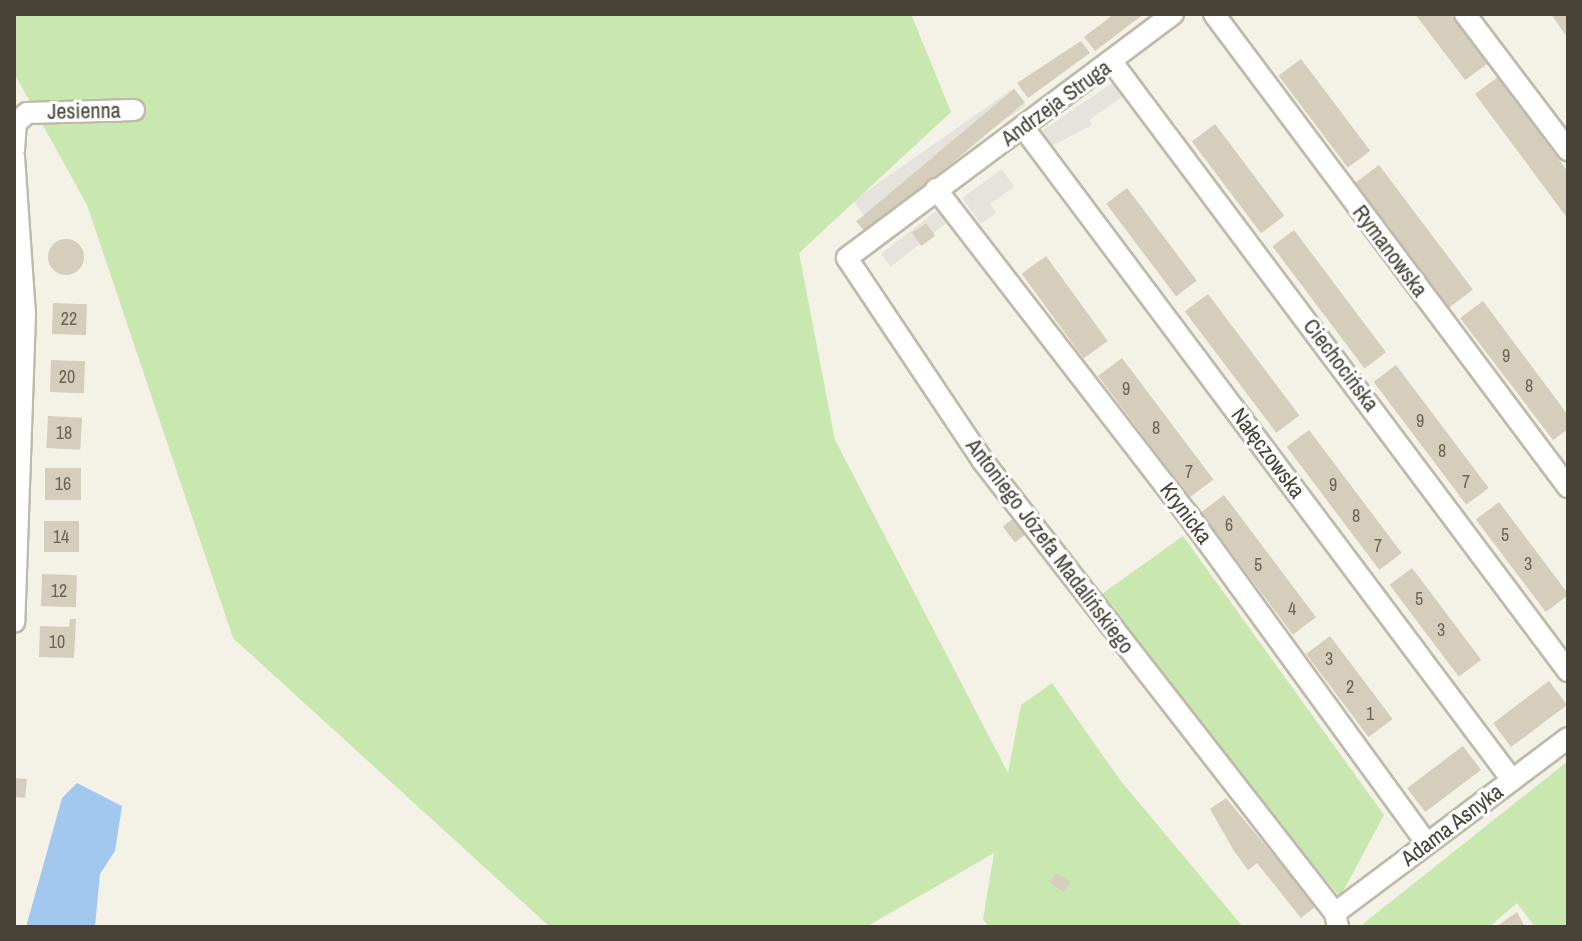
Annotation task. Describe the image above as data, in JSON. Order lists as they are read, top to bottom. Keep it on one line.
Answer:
{"streets":{"street":["Andrzeja Struga","Jesienna","Rymanowska","Ciechocińska","Nałęczowska","Krynicka","Antoniego Józefa Madalińskiego","Adama Asnyka"]},"crossings":[["Andrzeja Struga","Ciechocińska"],["Andrzeja Struga","Nałęczowska"],["Andrzeja Struga","Krynicka"],["Andrzeja Struga","Antoniego Józefa Madalińskiego"],["Nałęczowska","Adama Asnyka"],["Krynicka","Antoniego Józefa Madalińskiego"],["Krynicka","Adama Asnyka"],["Antoniego Józefa Madalińskiego","Adama Asnyka"]],"house_numbers":["22","9","20","8","9","9","8","18","8","7","7","16","9","8","6","5","14","7","3","5","12","5","4","3","10","3","2","1"]}
